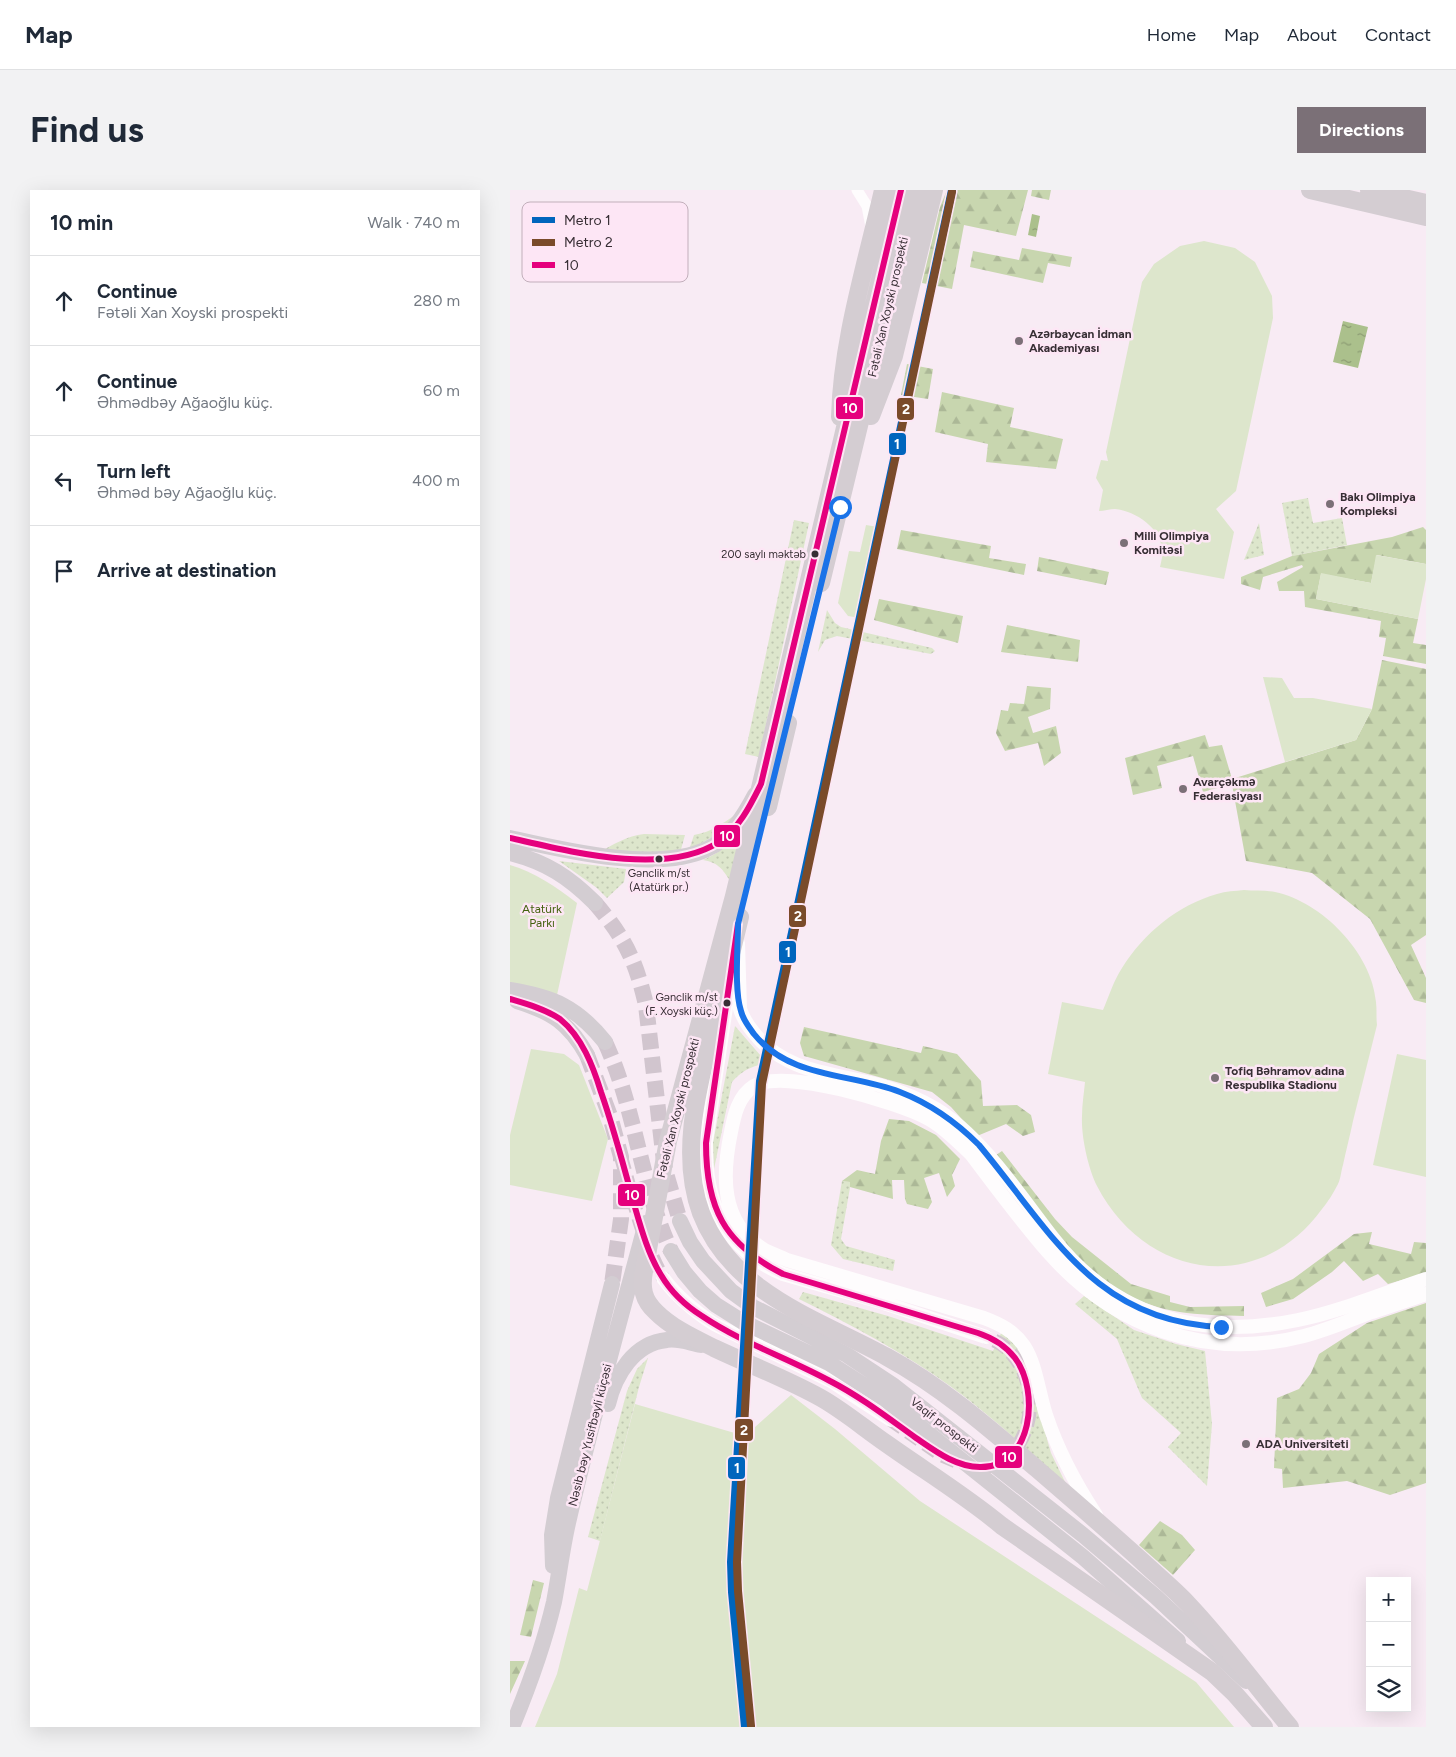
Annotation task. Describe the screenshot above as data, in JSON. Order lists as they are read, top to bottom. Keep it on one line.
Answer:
{"streets":{"main road":["Fətəli Xan Xoyski prospekti","Vaqif prospekti","Nəsib bəy Yusifbəyli küçəsi"]},"crossings":[["Fətəli Xan Xoyski prospekti","Vaqif prospekti"],["Fətəli Xan Xoyski prospekti","Nəsib bəy Yusifbəyli küçəsi"]],"parks":["Atatürk Parkı"],"places":["Azərbaycan İdman Akademiyası","Bakı Olimpiya Kompleksi","Milli Olimpiya Komitəsi","200 saylı məktəb","Avarçəkmə Federasiyası","Gənclik m/st (Atatürk pr.)","Gənclik m/st (F. Xoyski küç.)","Tofiq Bəhramov adına Respublika Stadionu","ADA Universiteti"],"lines":["metro line 1","transit line 10","metro line 2"],"legend":["Metro 1","Metro 2","10"],"page":{"header":"Map","nav":["Home","Map","About","Contact"],"buttons":"Directions","title":"Find us","heading":["10 min","Walk · 740 m"],"list":[["Continue","Fətəli Xan Xoyski prospekti","280 m"],["Continue","Əhmədbəy Ağaoğlu küç.","60 m"],["Turn left","Əhməd bəy Ağaoğlu küç.","400 m"],"Arrive at destination"],"map_buttons":["+","−"]}}
